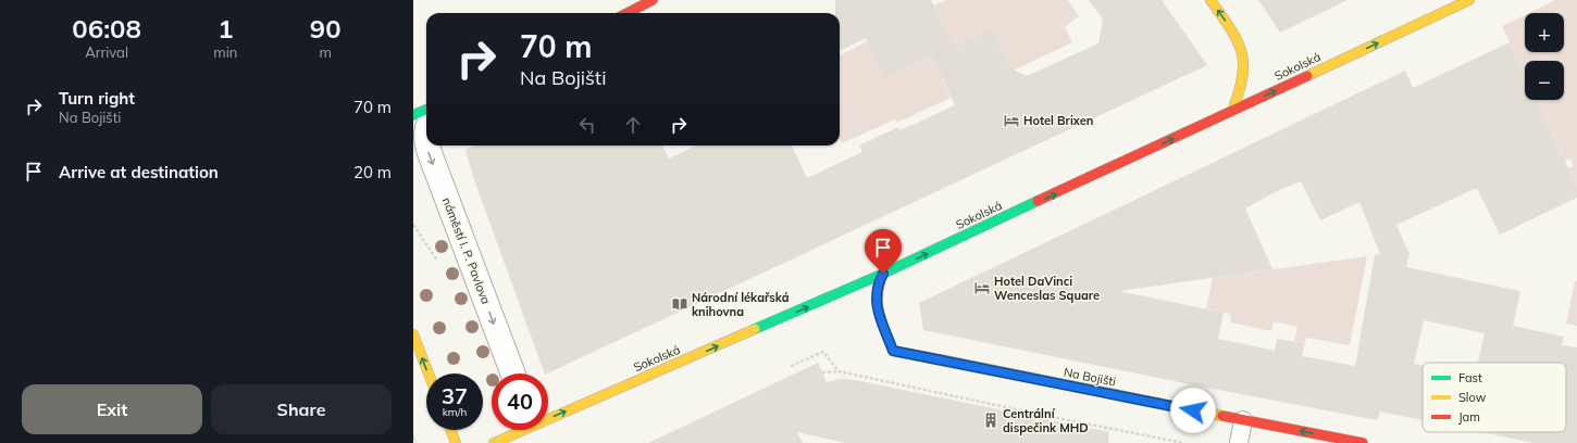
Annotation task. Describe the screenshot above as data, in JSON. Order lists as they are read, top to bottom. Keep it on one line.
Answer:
{"streets":{"main road":["Sokolská","Na Bojišti"],"street":["náměstí I. P. Pavlova"]},"crossings":[["Sokolská","Na Bojišti"]],"one_way":["Sokolská","náměstí I. P. Pavlova"],"places":{"hotel":["Hotel Brixen","Hotel DaVinci Wenceslas Square"],"library":["Národní lékařská knihovna"],"building":["Centrální dispečink MHD"]},"legend":["Fast","Slow","Jam"],"page":{"eta":["06:08","Arrival","1","min","90","m"],"map_buttons":["+","−"],"turn":["70 m","Na Bojišti"],"list":[{"name":"Turn right","note":"Na Bojišti","value":"70 m"},{"name":"Arrive at destination","value":"20 m"}],"speed":"37 km/h","limit":"40","buttons":["Exit","Share"]}}
